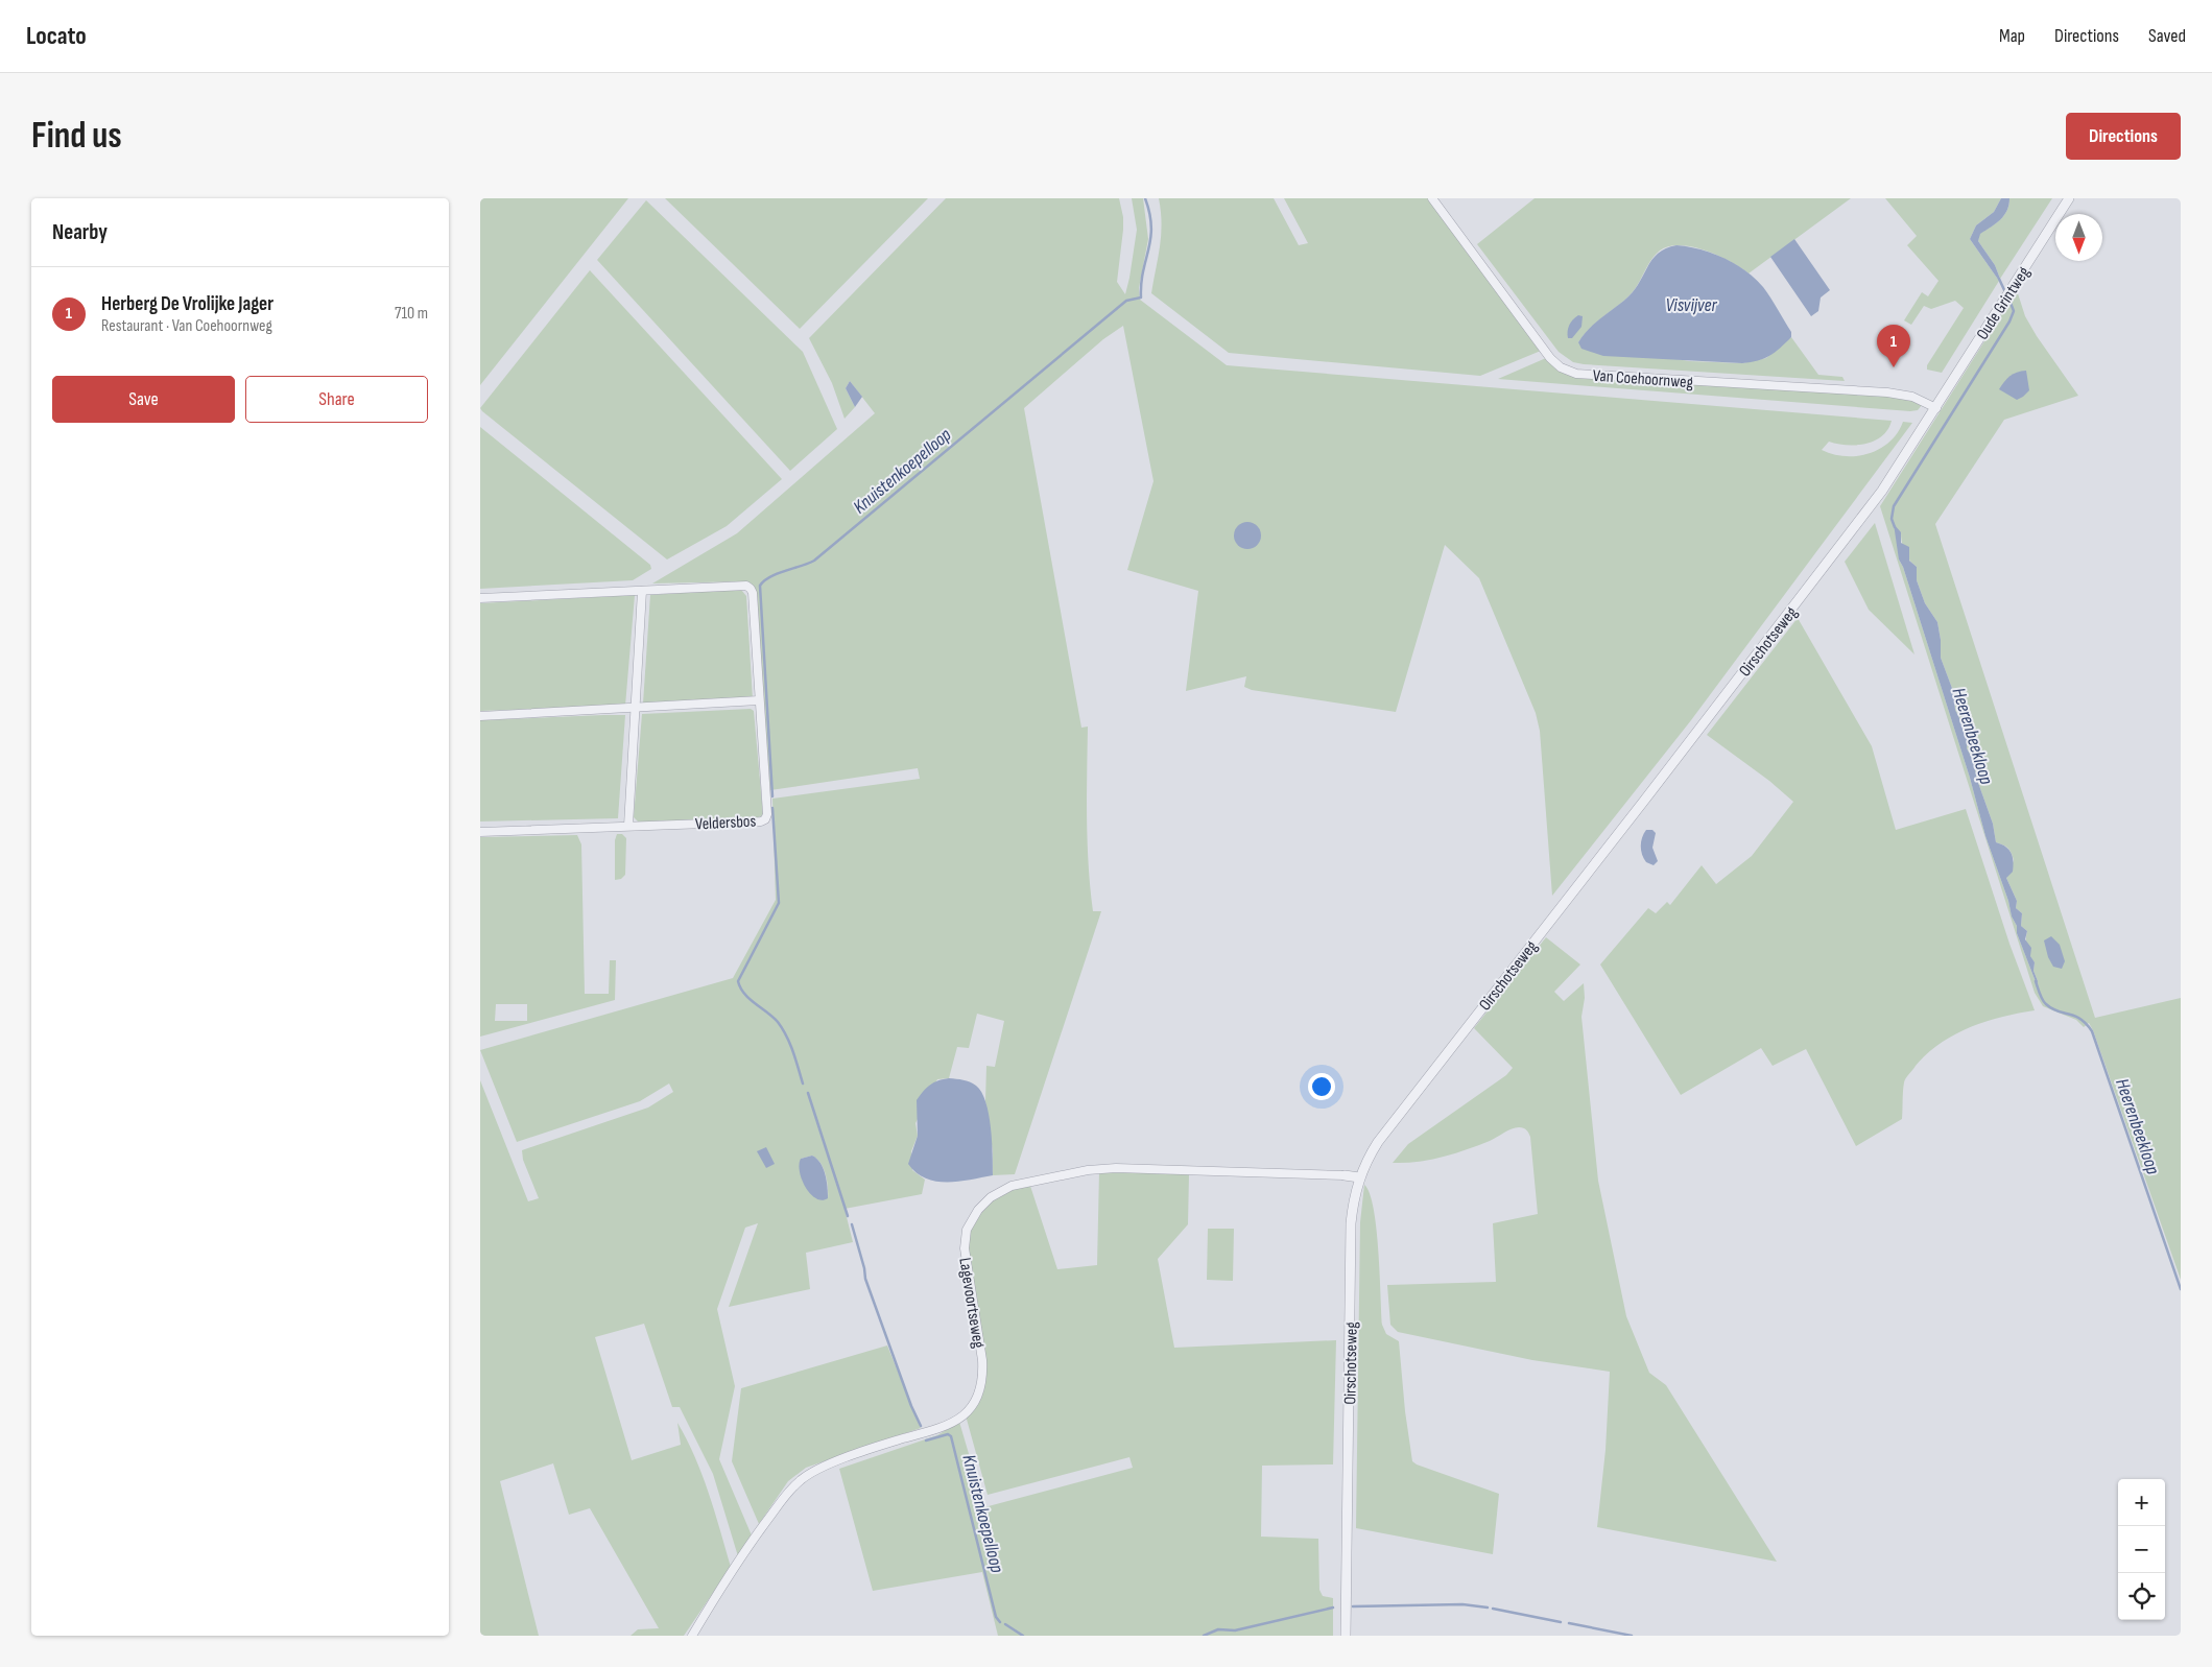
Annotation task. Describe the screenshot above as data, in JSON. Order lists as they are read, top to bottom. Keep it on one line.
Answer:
{"streets":{"street":["Oude Grintweg","Van Coehoornweg","Oirschotseweg","Veldersbos","Lagevoortseweg"]},"crossings":[["Oude Grintweg","Van Coehoornweg"],["Oude Grintweg","Oirschotseweg"],["Van Coehoornweg","Oirschotseweg"],["Oirschotseweg","Lagevoortseweg"]],"water":["Visvijver","Knuistenkoepelloop","Heerenbeekloop"],"north":"bottom","page":{"header":"Locato","nav":["Map","Directions","Saved"],"buttons":["Directions",["Save","Share"]],"title":"Find us","heading":"Nearby","list":[{"mark":"1","name":"Herberg De Vrolijke Jager","note":"Restaurant · Van Coehoornweg","value":"710 m"}],"pins":"1","map_buttons":["+","−"]}}
